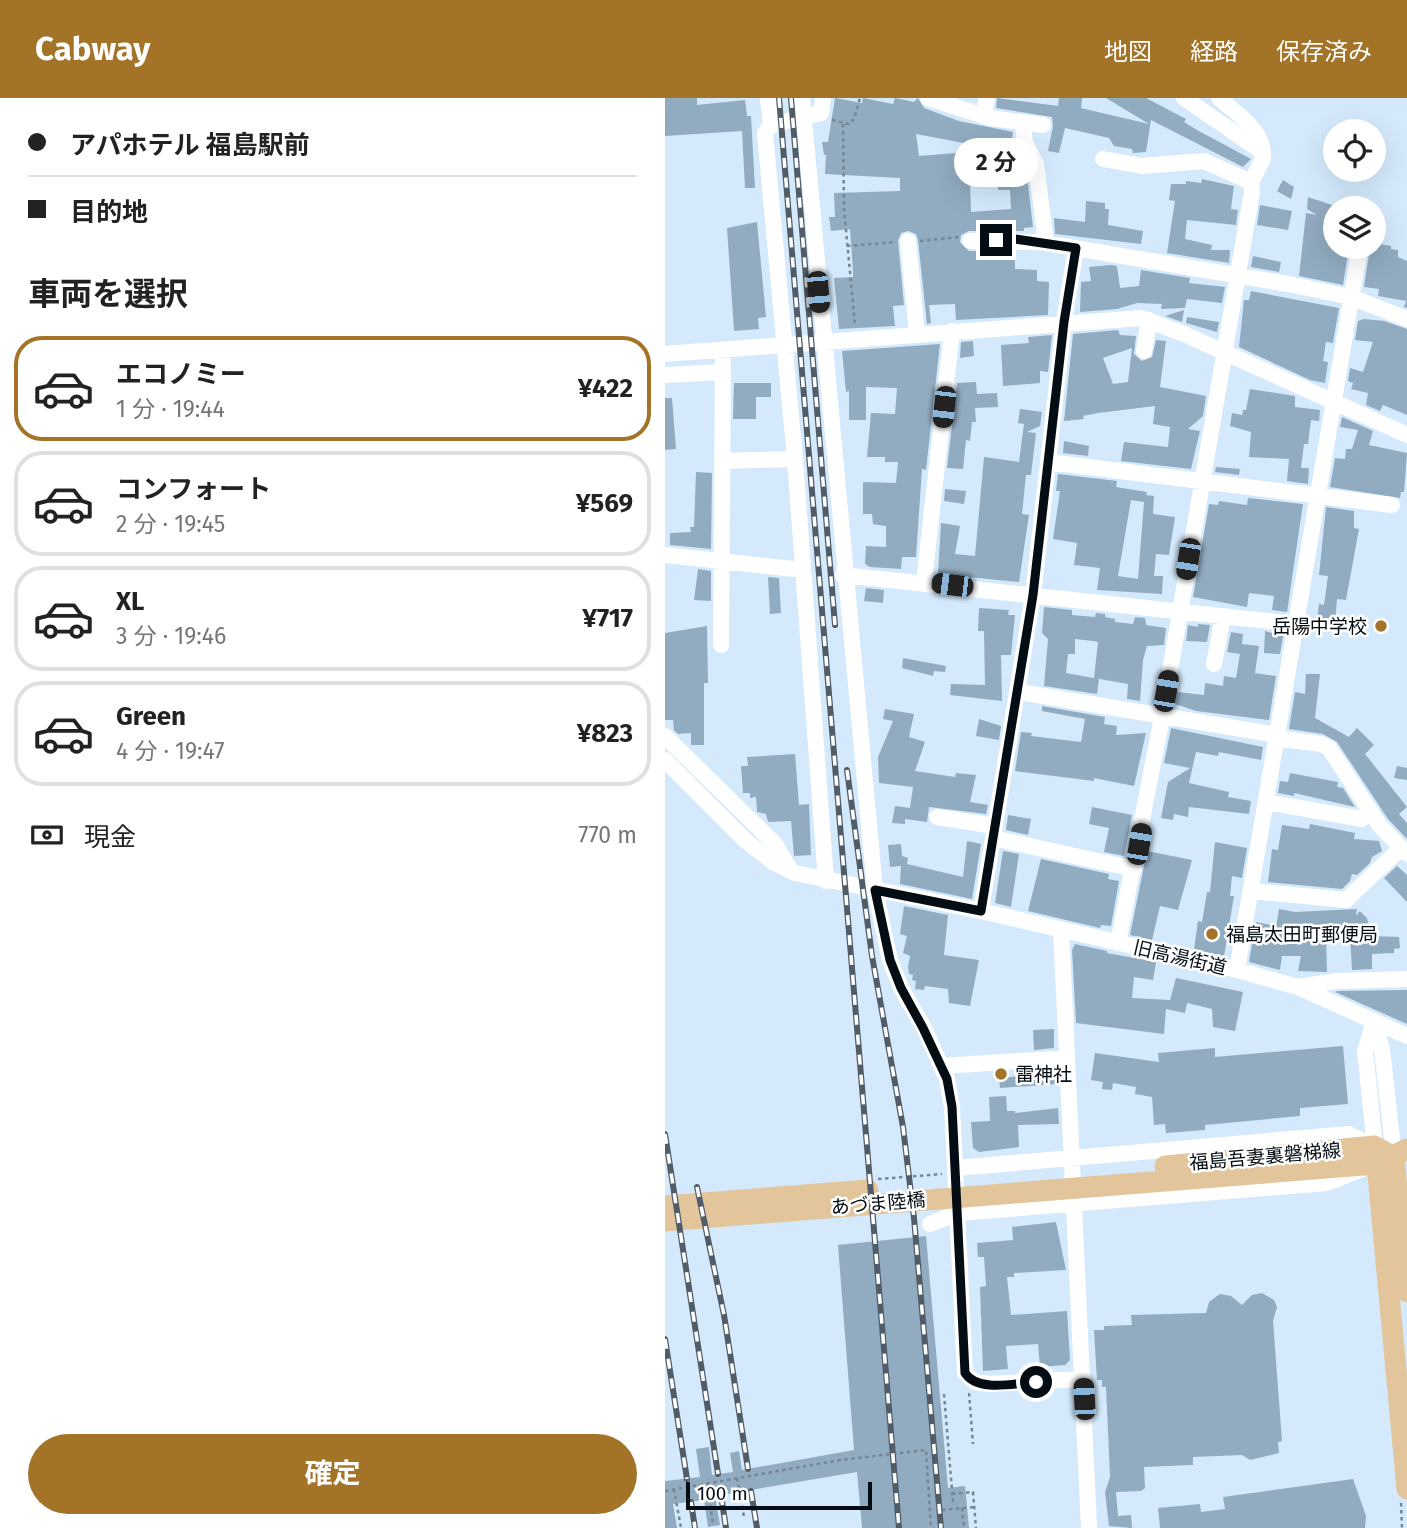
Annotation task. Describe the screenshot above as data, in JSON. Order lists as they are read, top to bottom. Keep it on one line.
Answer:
{"streets":{"main road":["福島吾妻裏磐梯線","あづま陸橋"],"street":["旧高湯街道"]},"crossings":[["福島吾妻裏磐梯線","あづま陸橋"]],"places":["岳陽中学校","福島太田町郵便局","雷神社"],"scale_bar":"100 m","page":{"header":"Cabway","nav":["地図","経路","保存済み"],"banner":["アパホテル 福島駅前","目的地"],"bubble":"2 分","heading":"車両を選択","list":[{"name":"エコノミー","note":"1 分 · 19:44","value":"¥422"},{"name":"コンフォート","note":"2 分 · 19:45","value":"¥569"},{"name":"XL","note":"3 分 · 19:46","value":"¥717"},{"name":"Green","note":"4 分 · 19:47","value":"¥823"}],"pay":["現金","770 m"],"buttons":"確定","scale":"100 m"}}
